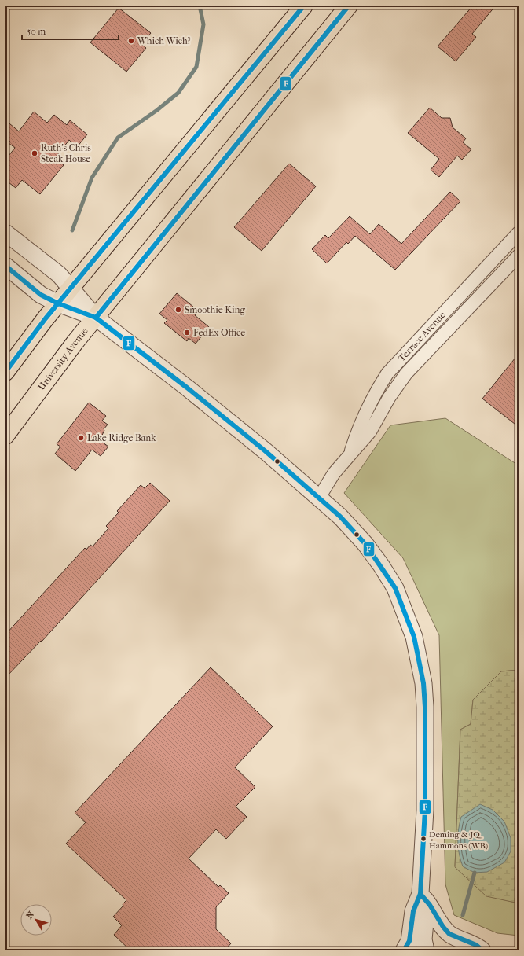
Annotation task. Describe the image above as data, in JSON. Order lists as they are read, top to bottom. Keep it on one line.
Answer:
{"streets":{"main road":["University Avenue"],"street":["Terrace Avenue"]},"places":["Which Wich?","Ruth's Chris Steak House","Smoothie King","FedEx Office","Lake Ridge Bank","Deming & JQ Hammons (WB)"],"lines":["transit line F"],"scale_bar":"50 m","north":"top left"}
